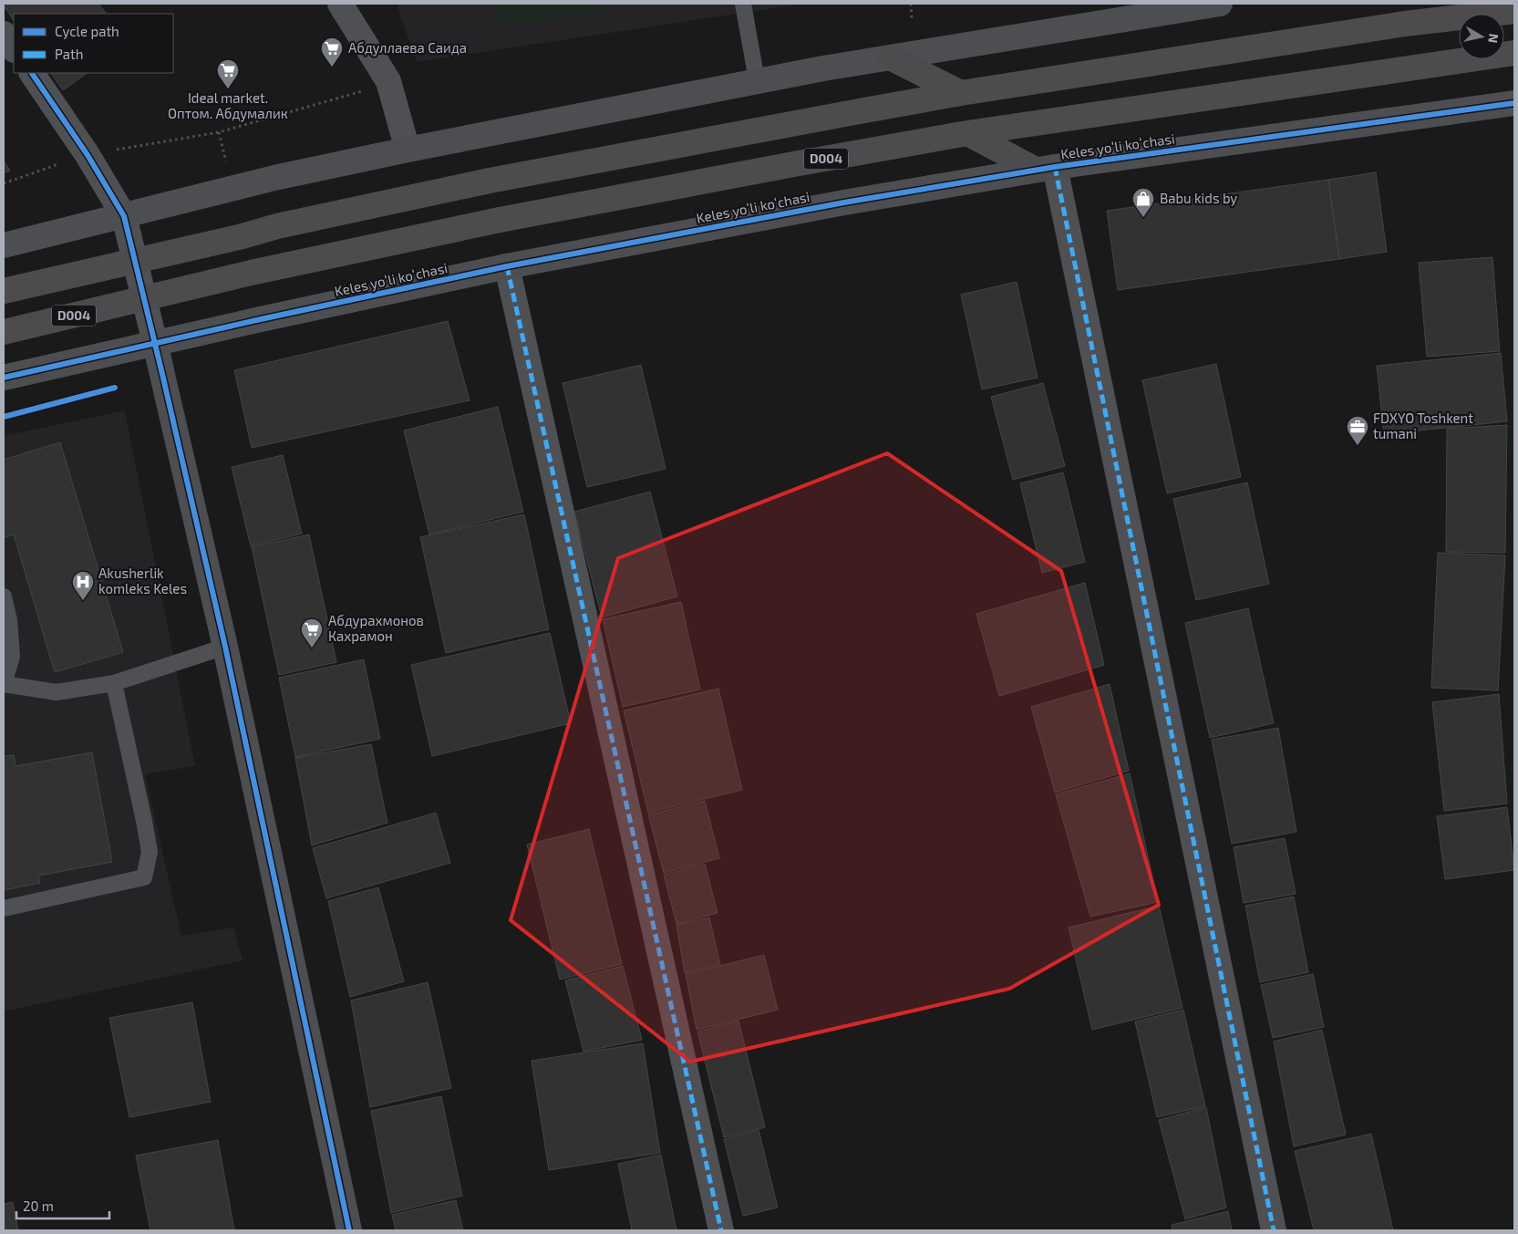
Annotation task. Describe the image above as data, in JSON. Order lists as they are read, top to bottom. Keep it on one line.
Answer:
{"streets":{"main road":["D004"],"street":["Keles yoʻli koʻchasi"]},"places":{"supermarket":["Абдуллаева Саида","Ideal market. Оптом. Абдумалик","Абдурахмонов Кахрамон"],"shop":["Babu kids by"],"office":["FDXYO Toshkent tumani"],"hospital":["Akusherlik komleks Keles"]},"legend":["Cycle path","Path"],"scale_bar":"20 m","north":"right"}
